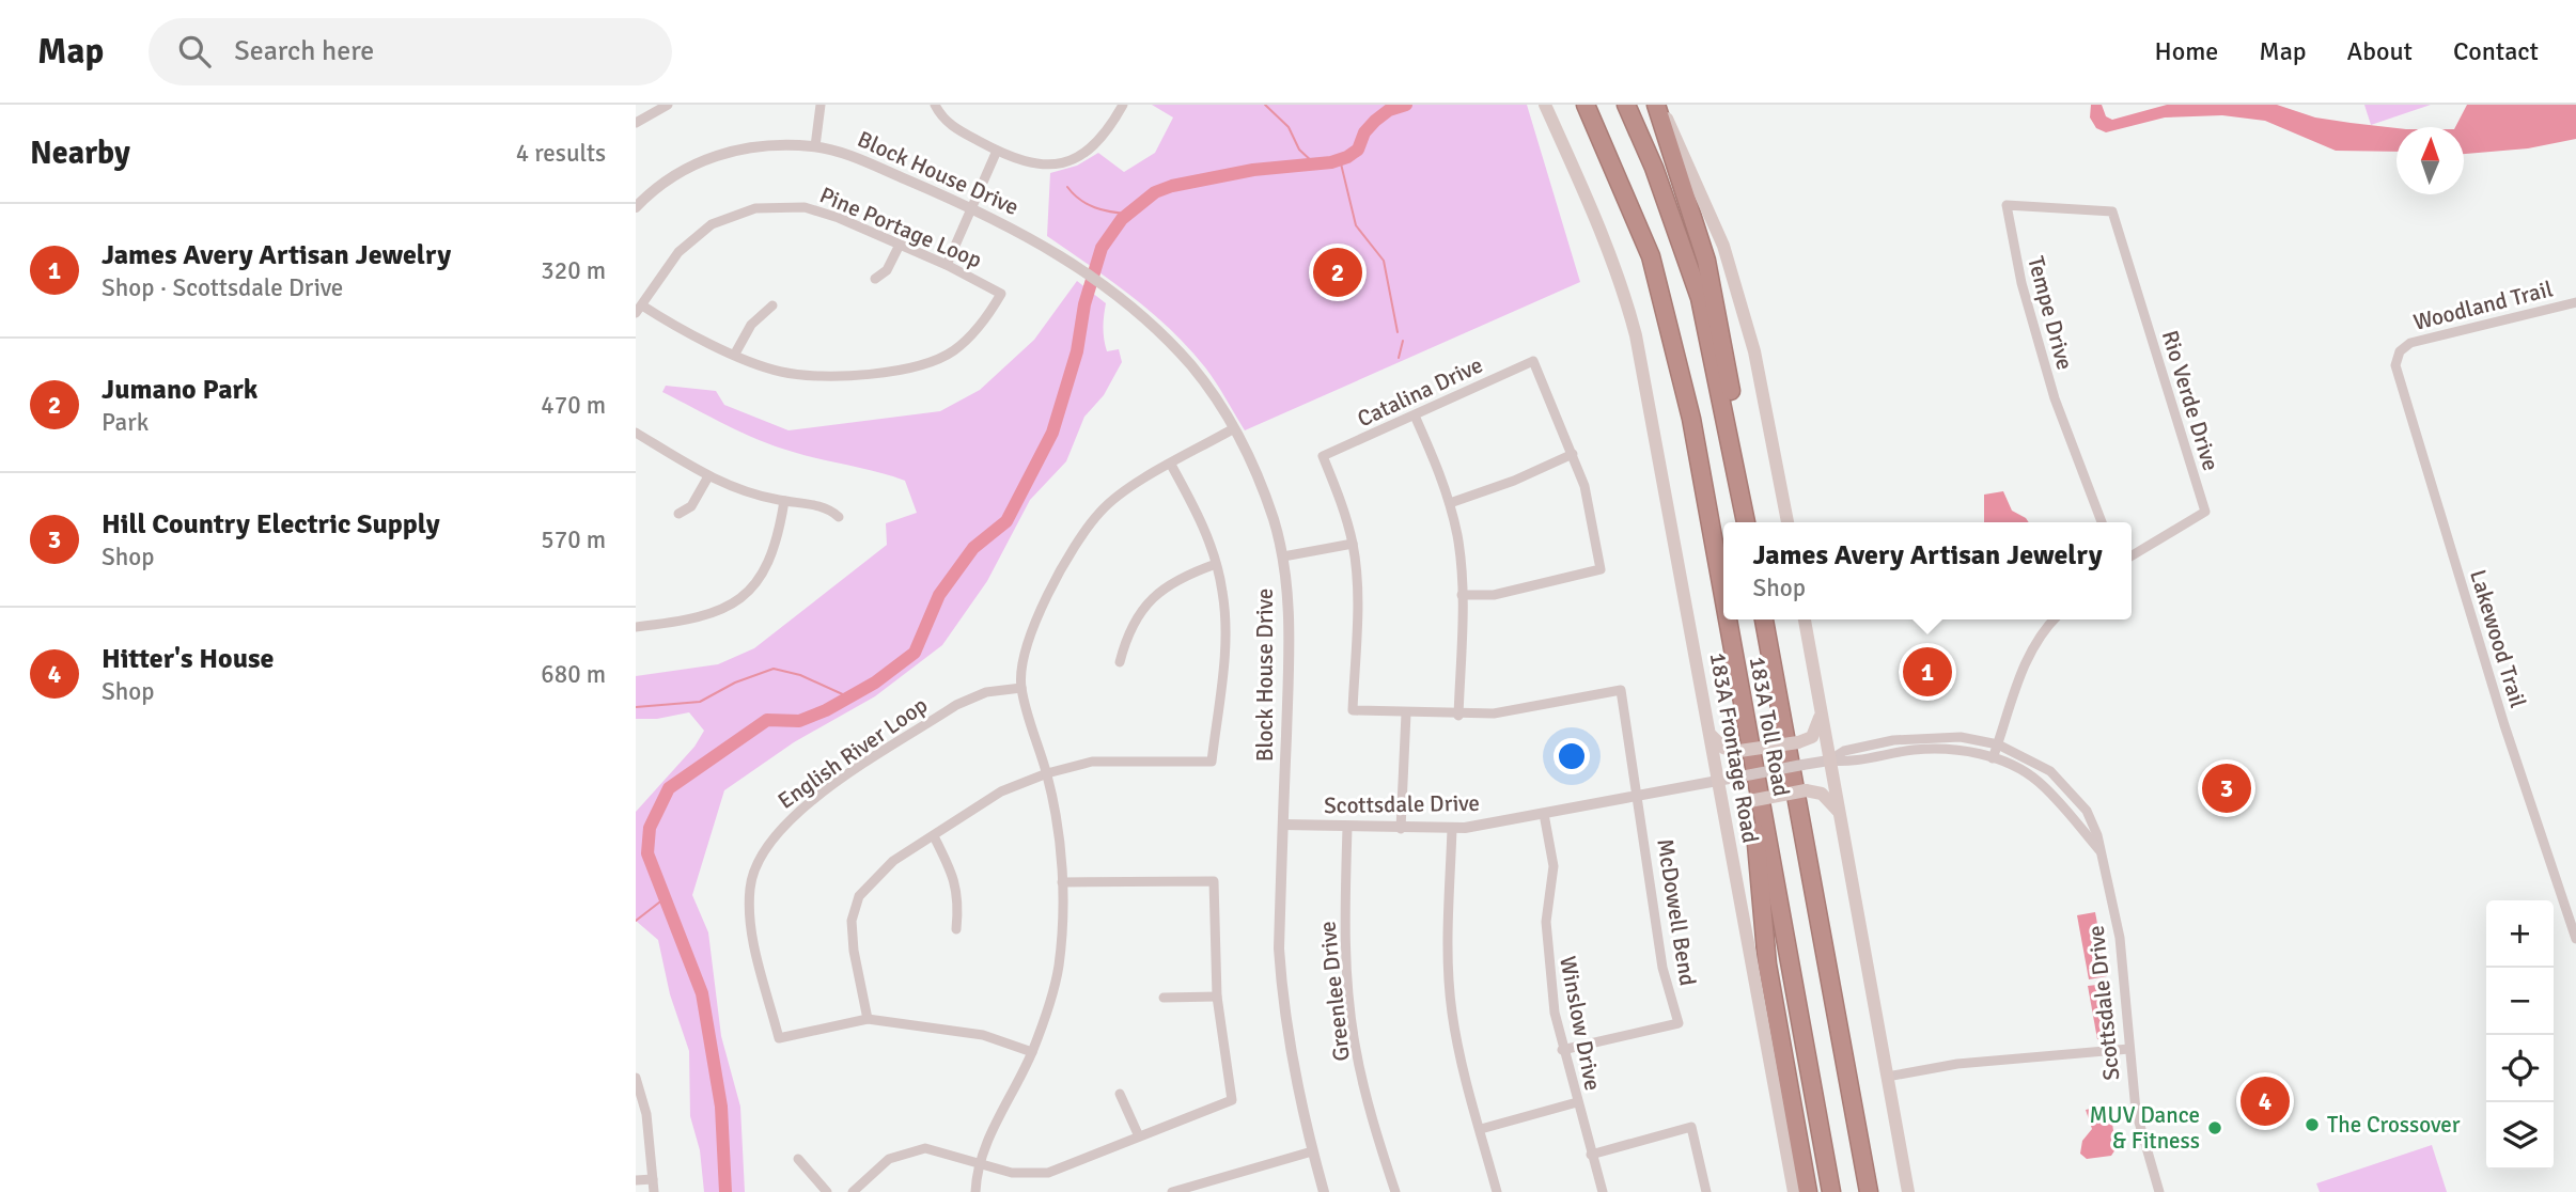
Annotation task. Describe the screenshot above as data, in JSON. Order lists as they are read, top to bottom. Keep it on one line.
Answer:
{"streets":{"highway":["183A Toll Road"],"main road":["183A Frontage Road"],"street":["Block House Drive","Pine Portage Loop","Woodland Trail","Tempe Drive","Catalina Drive","Rio Verde Drive","Lakewood Trail","English River Loop","Scottsdale Drive","McDowell Bend","Greenlee Drive","Winslow Drive"]},"crossings":[["Block House Drive","Scottsdale Drive"],["Woodland Trail","Lakewood Trail"],["Tempe Drive","Rio Verde Drive"],["183A Frontage Road","Scottsdale Drive"],["Scottsdale Drive","McDowell Bend"],["Scottsdale Drive","Greenlee Drive"],["Scottsdale Drive","Winslow Drive"],["McDowell Bend","Winslow Drive"]],"places":["The Crossover","MUV Dance & Fitness"],"north":"top","page":{"header":"Map","search":"Search here","nav":["Home","Map","About","Contact"],"heading":["Nearby","4 results"],"list":[{"mark":"1","name":"James Avery Artisan Jewelry","note":"Shop · Scottsdale Drive","value":"320 m"},{"mark":"2","name":"Jumano Park","note":"Park","value":"470 m"},{"mark":"3","name":"Hill Country Electric Supply","note":"Shop","value":"570 m"},{"mark":"4","name":"Hitter's House","note":"Shop","value":"680 m"}],"pins":["2","1","3","4"],"popup":["James Avery Artisan Jewelry","Shop"],"map_buttons":["+","−"]}}
